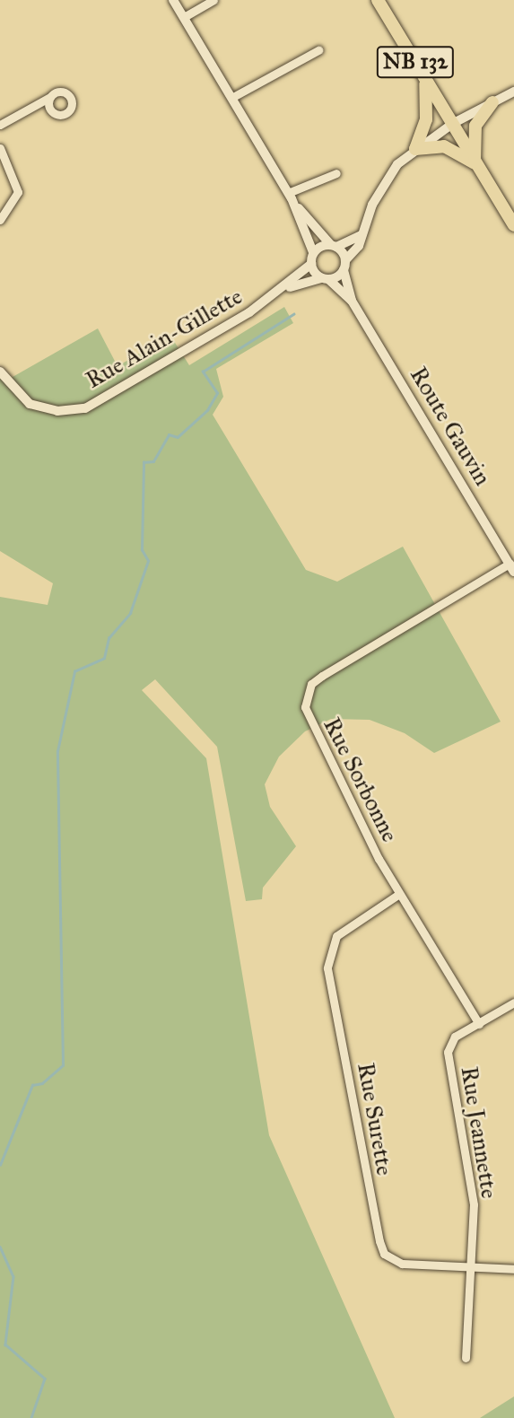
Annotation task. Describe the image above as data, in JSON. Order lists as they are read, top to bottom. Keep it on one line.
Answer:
{"streets":{"main road":["NB 132"],"street":["Rue Alain-Gillette","Route Gauvin","Rue Sorbonne","Rue Surette","Rue Jeannette"]},"crossings":[["Rue Alain-Gillette","Route Gauvin"],["Route Gauvin","Rue Sorbonne"],["Rue Sorbonne","Rue Surette"],["Rue Sorbonne","Rue Jeannette"],["Rue Surette","Rue Jeannette"]]}
